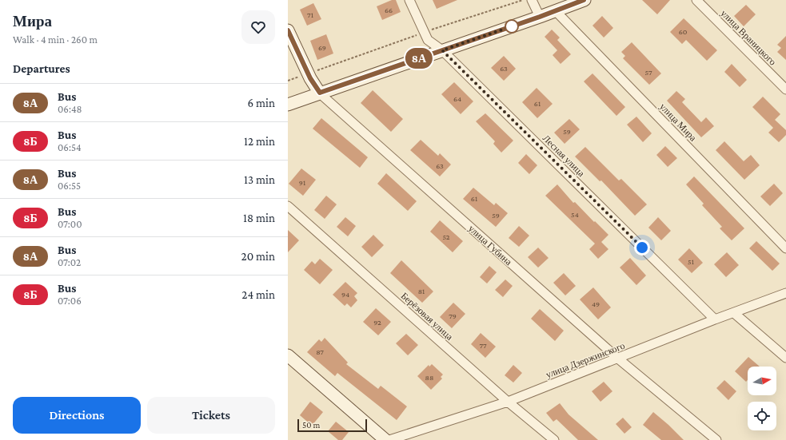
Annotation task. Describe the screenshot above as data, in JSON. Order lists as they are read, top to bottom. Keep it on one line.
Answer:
{"streets":{"street":["улица Враницкого","улица Мира","Лесная улица","улица Губина","Берёзовая улица","улица Дзержинского"]},"crossings":[["Лесная улица","улица Дзержинского"],["улица Губина","улица Дзержинского"],["Берёзовая улица","улица Дзержинского"]],"lines":["bus line 8А"],"house_numbers":["66","71","60","69","63","57","64","61","59","63","91","61","54","59","52","51","81","94","49","79","92","77","87","88"],"scale_bar":"50 m","north":"right","page":{"heading":[["Мира","Walk · 4 min · 260 m"],"Departures"],"on_map":"8А","list":[{"mark":"8А","name":"Bus","note":"06:48","value":"6 min"},{"mark":"8Б","name":"Bus","note":"06:54","value":"12 min"},{"mark":"8А","name":"Bus","note":"06:55","value":"13 min"},{"mark":"8Б","name":"Bus","note":"07:00","value":"18 min"},{"mark":"8А","name":"Bus","note":"07:02","value":"20 min"},{"mark":"8Б","name":"Bus","note":"07:06","value":"24 min"}],"buttons":["Directions","Tickets"],"scale":"50 m"}}
